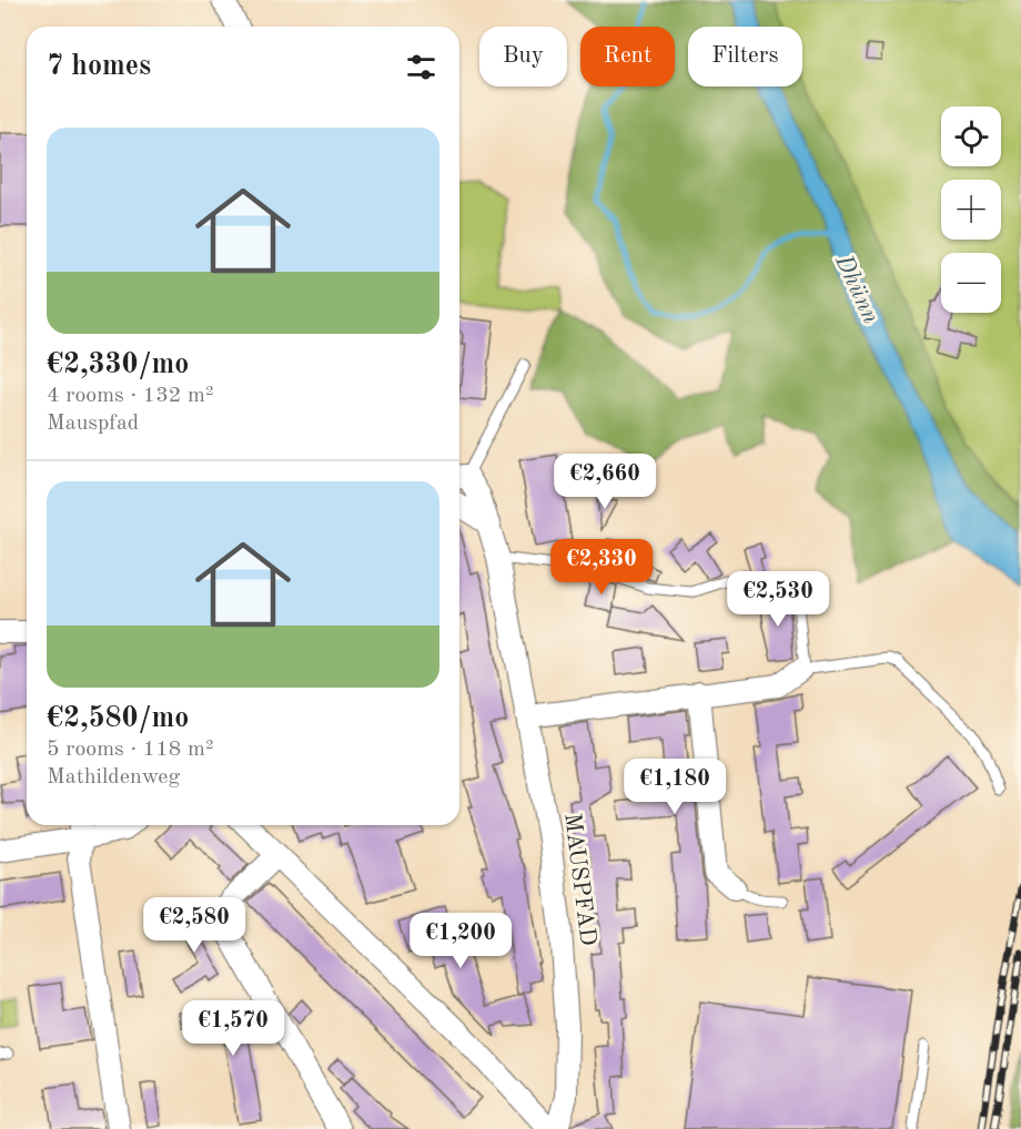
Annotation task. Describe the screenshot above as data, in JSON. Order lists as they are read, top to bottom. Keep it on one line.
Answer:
{"streets":{"street":["MAUSPFAD"]},"water":["Dhünn"],"page":{"chip":["Buy","Rent","Filters"],"heading":"7 homes","map_buttons":["+","−"],"list":[{"name":"€2,330/mo","note":"4 rooms · 132 m² · Mauspfad"},{"name":"€2,580/mo","note":"5 rooms · 118 m² · Mathildenweg"}],"price":["€2,660","€2,330","€2,530","€1,180","€2,580","€1,200","€1,570"]}}
